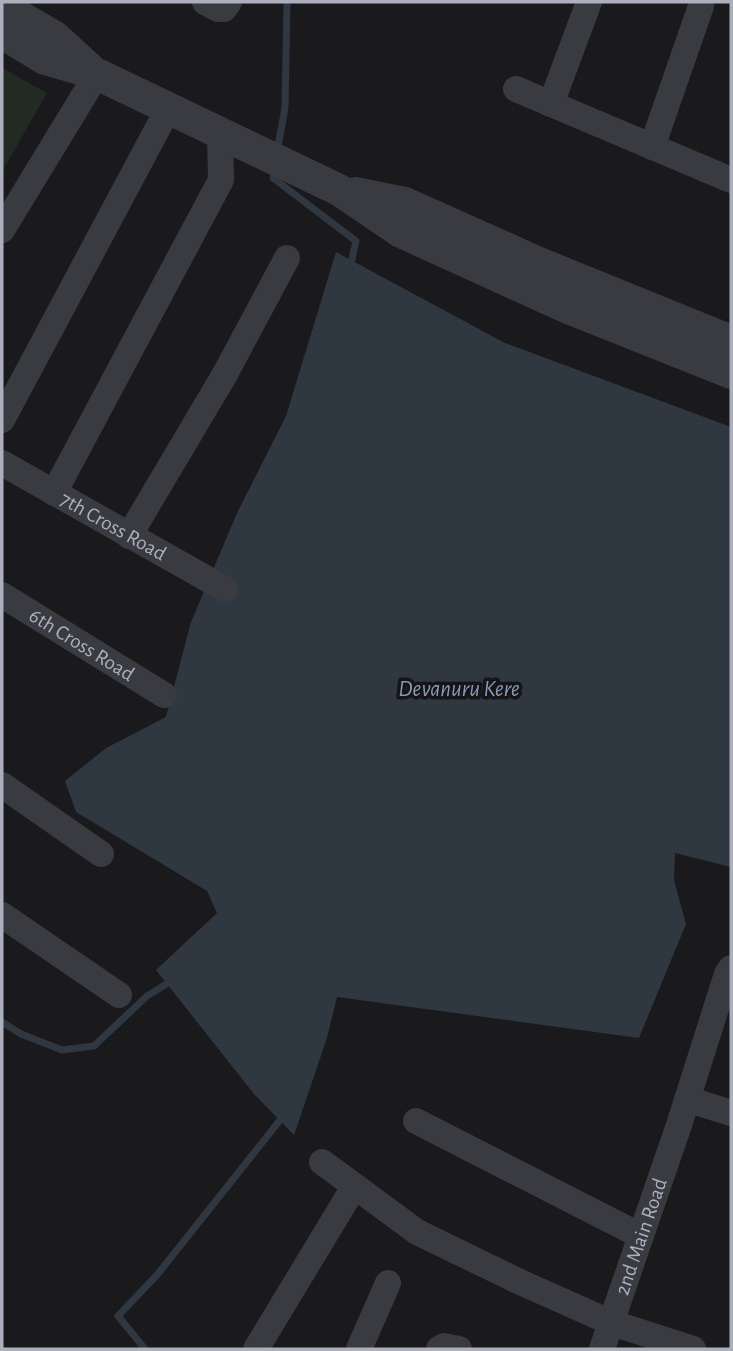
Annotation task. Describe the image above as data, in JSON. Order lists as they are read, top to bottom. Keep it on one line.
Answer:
{"streets":{"street":["7th Cross Road","6th Cross Road","2nd Main Road"]},"water":["Devanuru Kere"]}
